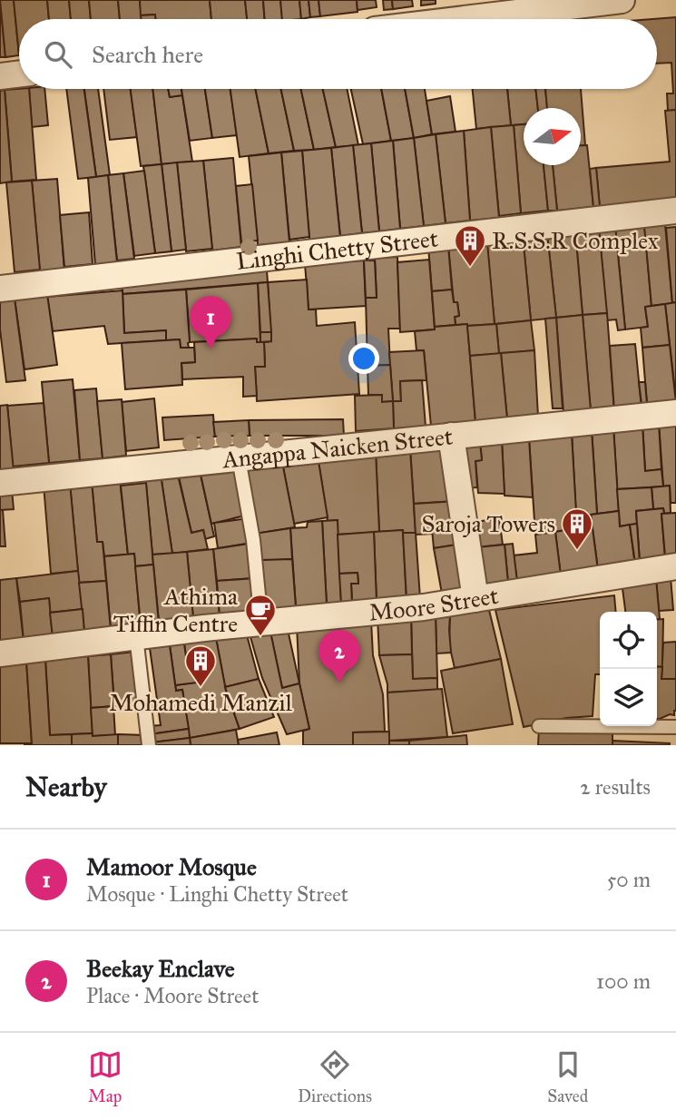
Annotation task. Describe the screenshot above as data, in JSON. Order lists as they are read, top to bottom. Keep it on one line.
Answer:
{"streets":{"street":["Linghi Chetty Street","Angappa Naicken Street","Moore Street"]},"places":{"building":["R.S.S.R Complex","Saroja Towers","Mohamedi Manzil"],"cafe":["Athima Tiffin Centre"]},"north":"right","page":{"search":"Search here","pins":["1","2"],"heading":["Nearby","2 results"],"list":[{"mark":"1","name":"Mamoor Mosque","note":"Mosque · Linghi Chetty Street","value":"50 m"},{"mark":"2","name":"Beekay Enclave","note":"Place · Moore Street","value":"100 m"}],"nav":["Map","Directions","Saved"]}}
